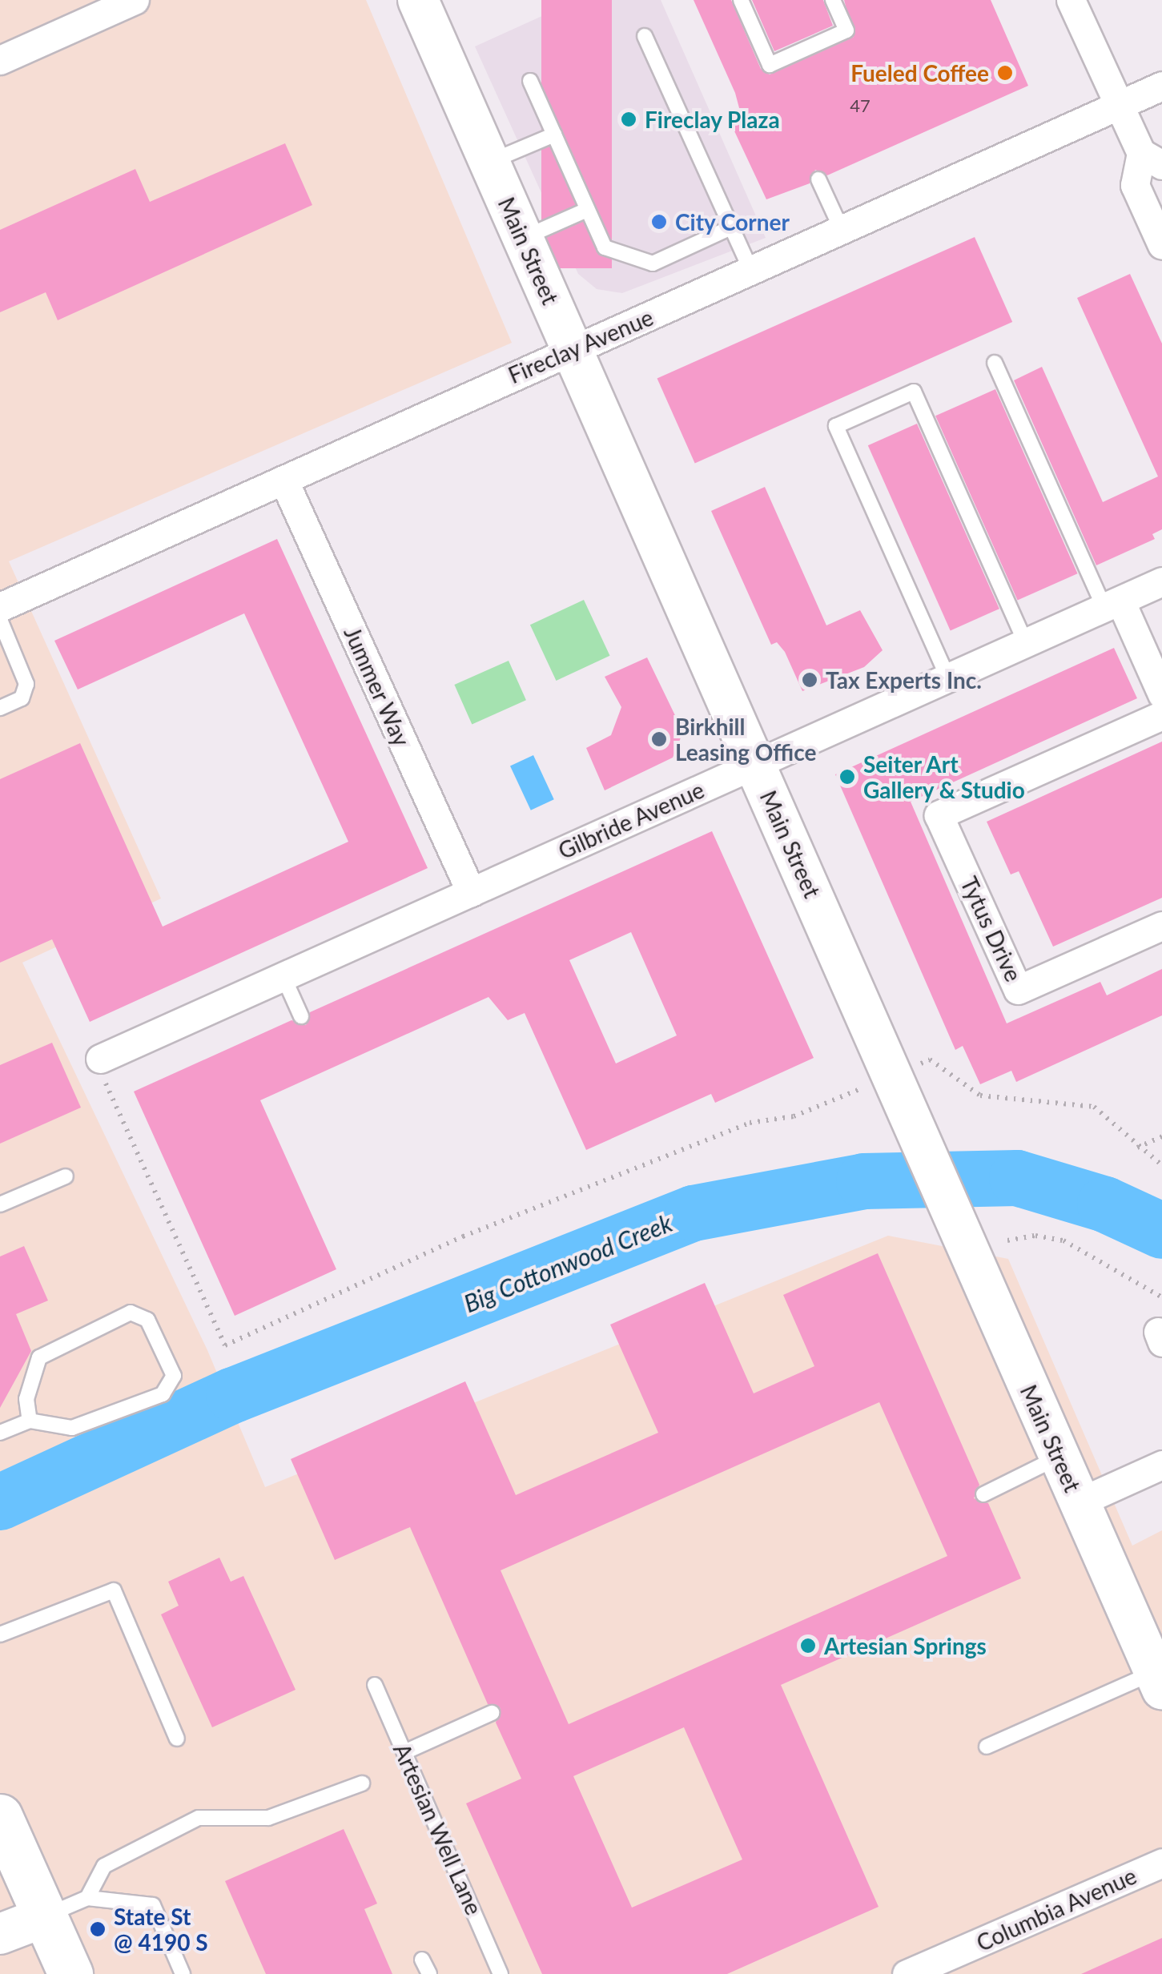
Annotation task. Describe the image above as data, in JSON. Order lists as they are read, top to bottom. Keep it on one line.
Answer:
{"streets":{"street":["Main Street","Fireclay Avenue","Jummer Way","Gilbride Avenue","Tytus Drive","Columbia Avenue"],"lane":["Artesian Well Lane"]},"crossings":[["Main Street","Fireclay Avenue"],["Main Street","Gilbride Avenue"],["Fireclay Avenue","Jummer Way"],["Jummer Way","Gilbride Avenue"]],"water":["Big Cottonwood Creek"],"places":["Fueled Coffee","Fireclay Plaza","City Corner","Tax Experts Inc.","Birkhill Leasing Office","Seiter Art Gallery & Studio","Artesian Springs","State St @ 4190 S"],"house_numbers":["47"]}
